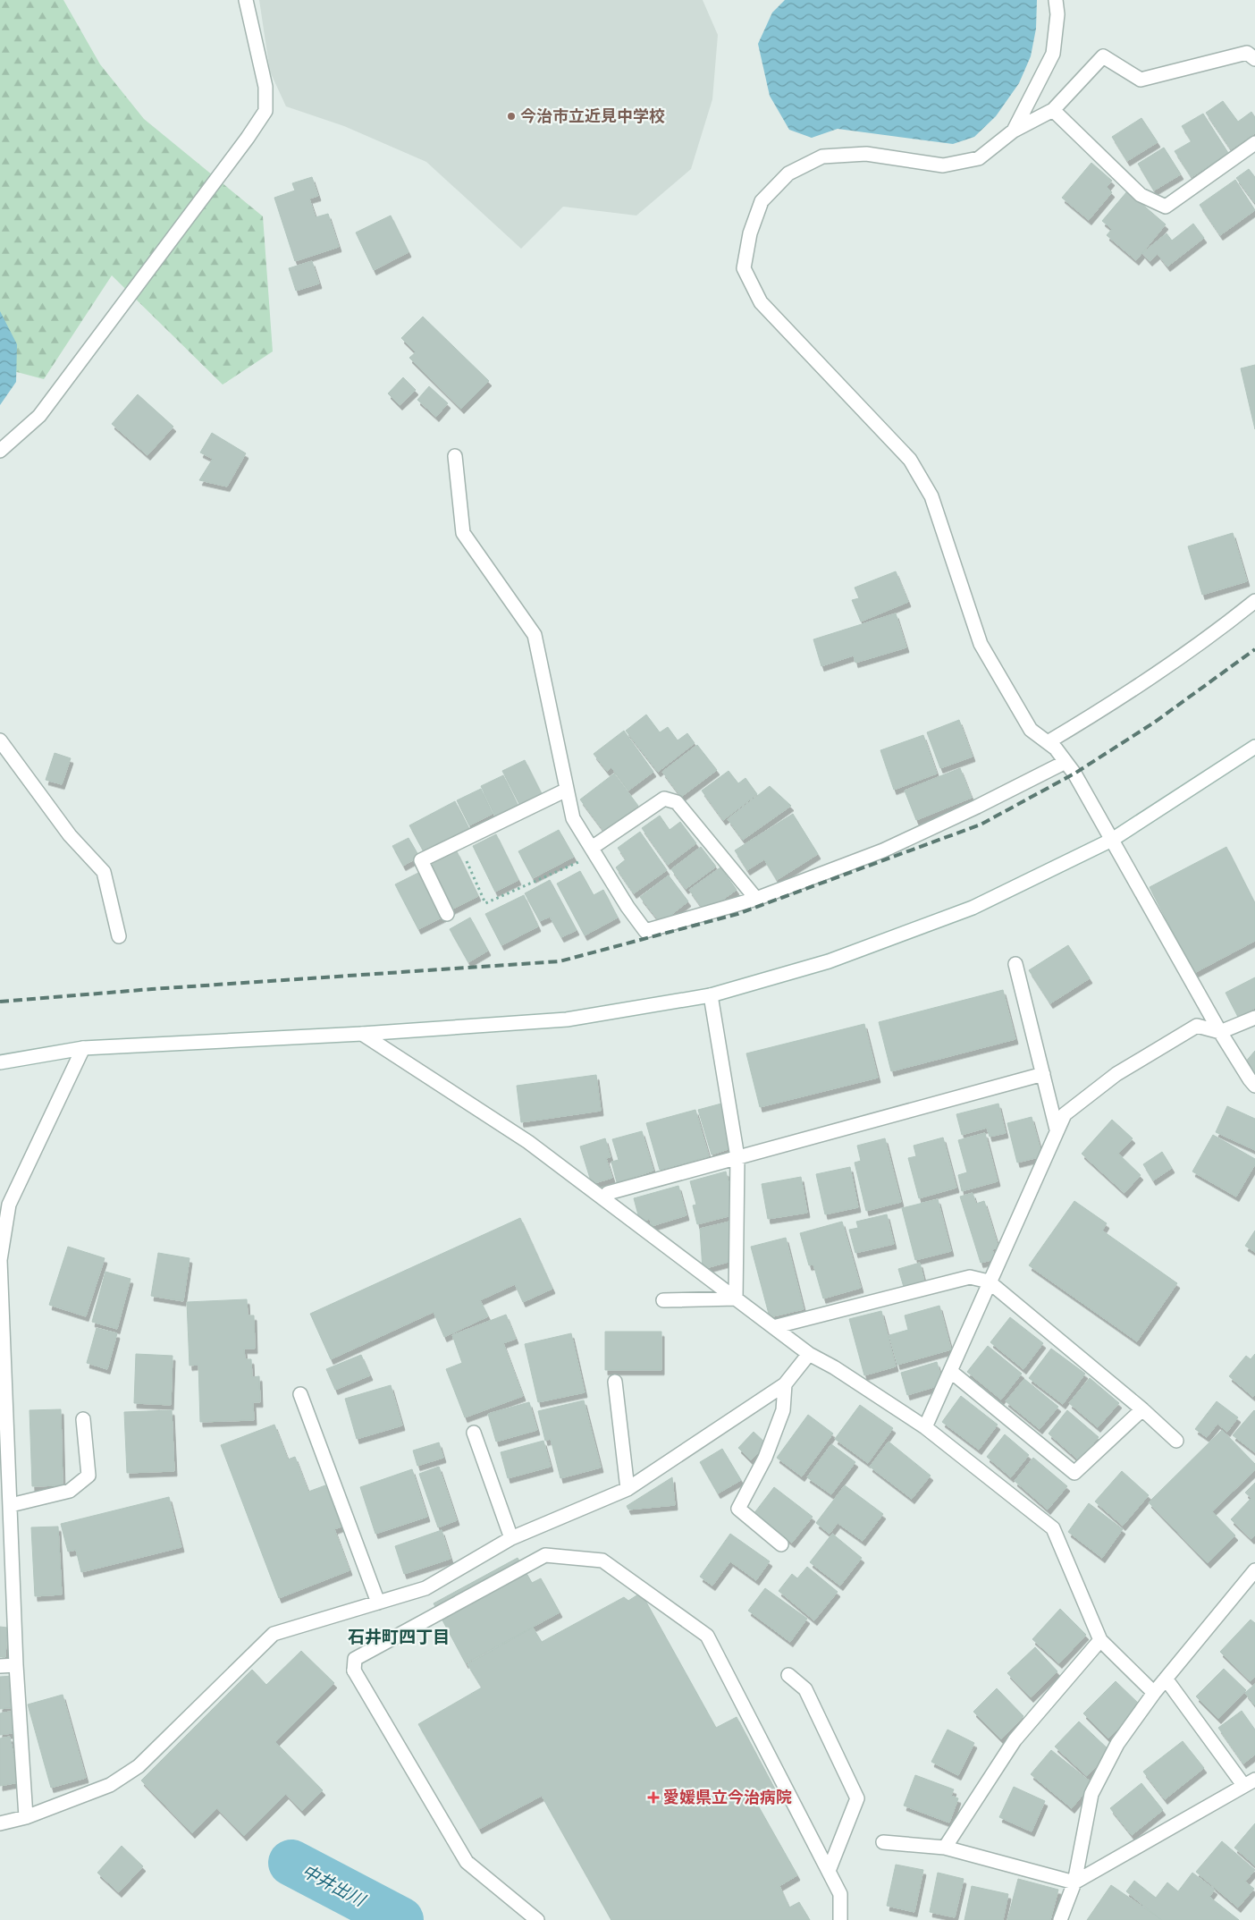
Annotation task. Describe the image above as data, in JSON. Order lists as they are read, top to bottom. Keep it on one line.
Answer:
{"districts":["石井町四丁目"],"water":["中井出川"],"places":{"other":["今治市立近見中学校"],"health":["愛媛県立今治病院"]}}
